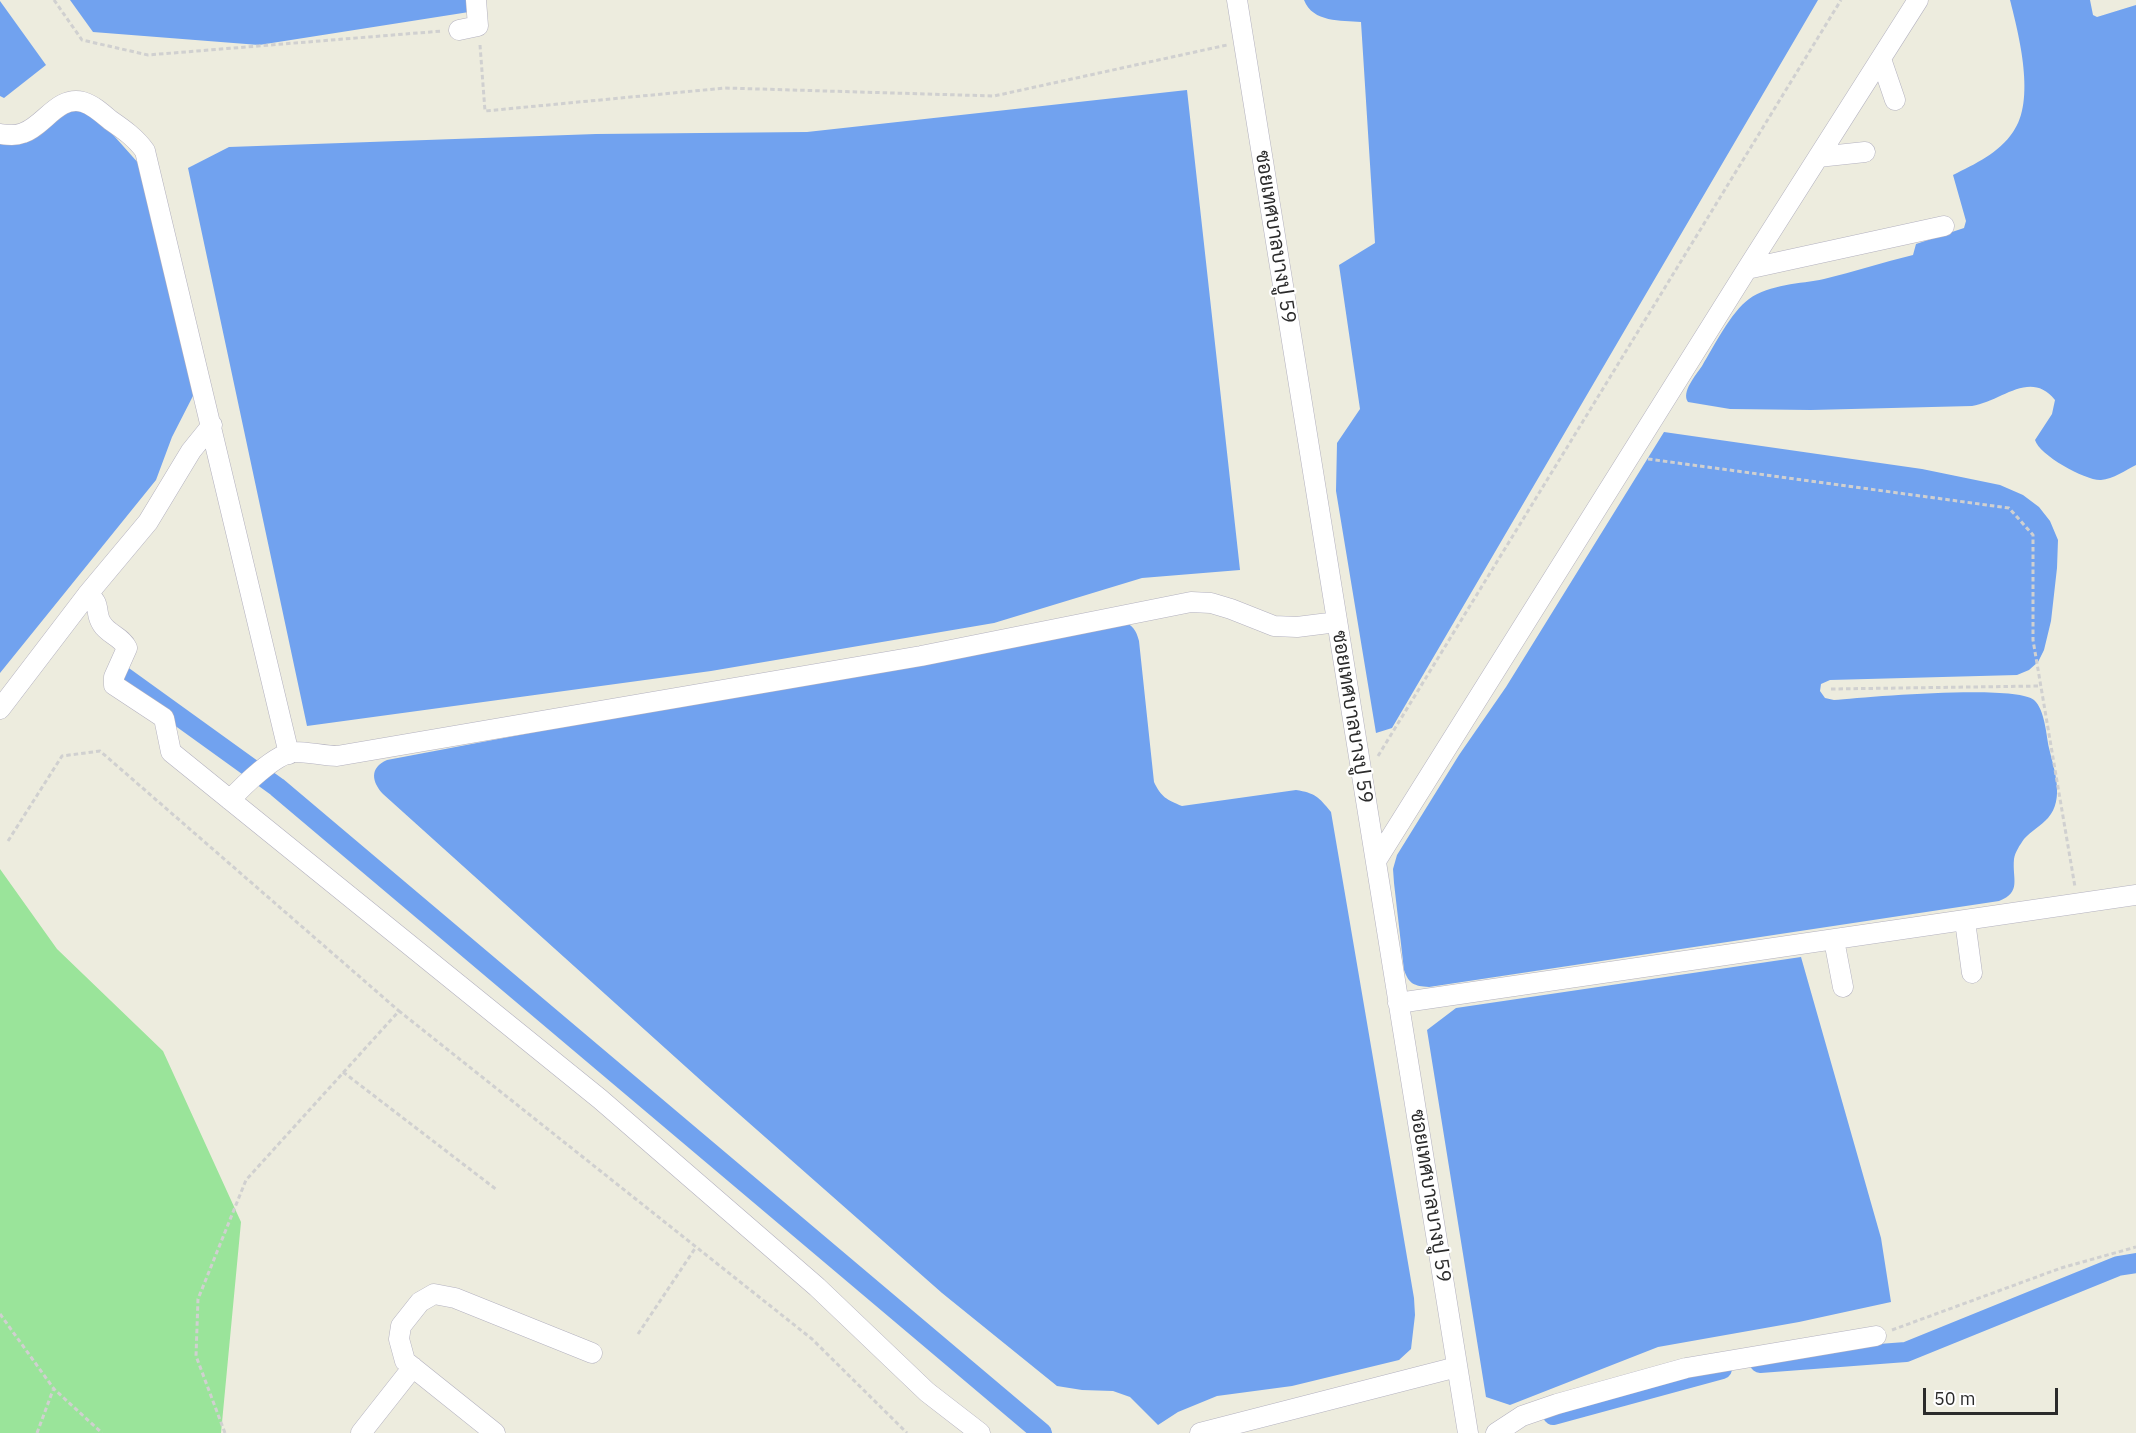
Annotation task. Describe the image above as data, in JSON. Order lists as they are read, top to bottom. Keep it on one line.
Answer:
{"streets":{"street":["ซอยเทศบาลบางปู 59"]},"scale_bar":"50 m"}
